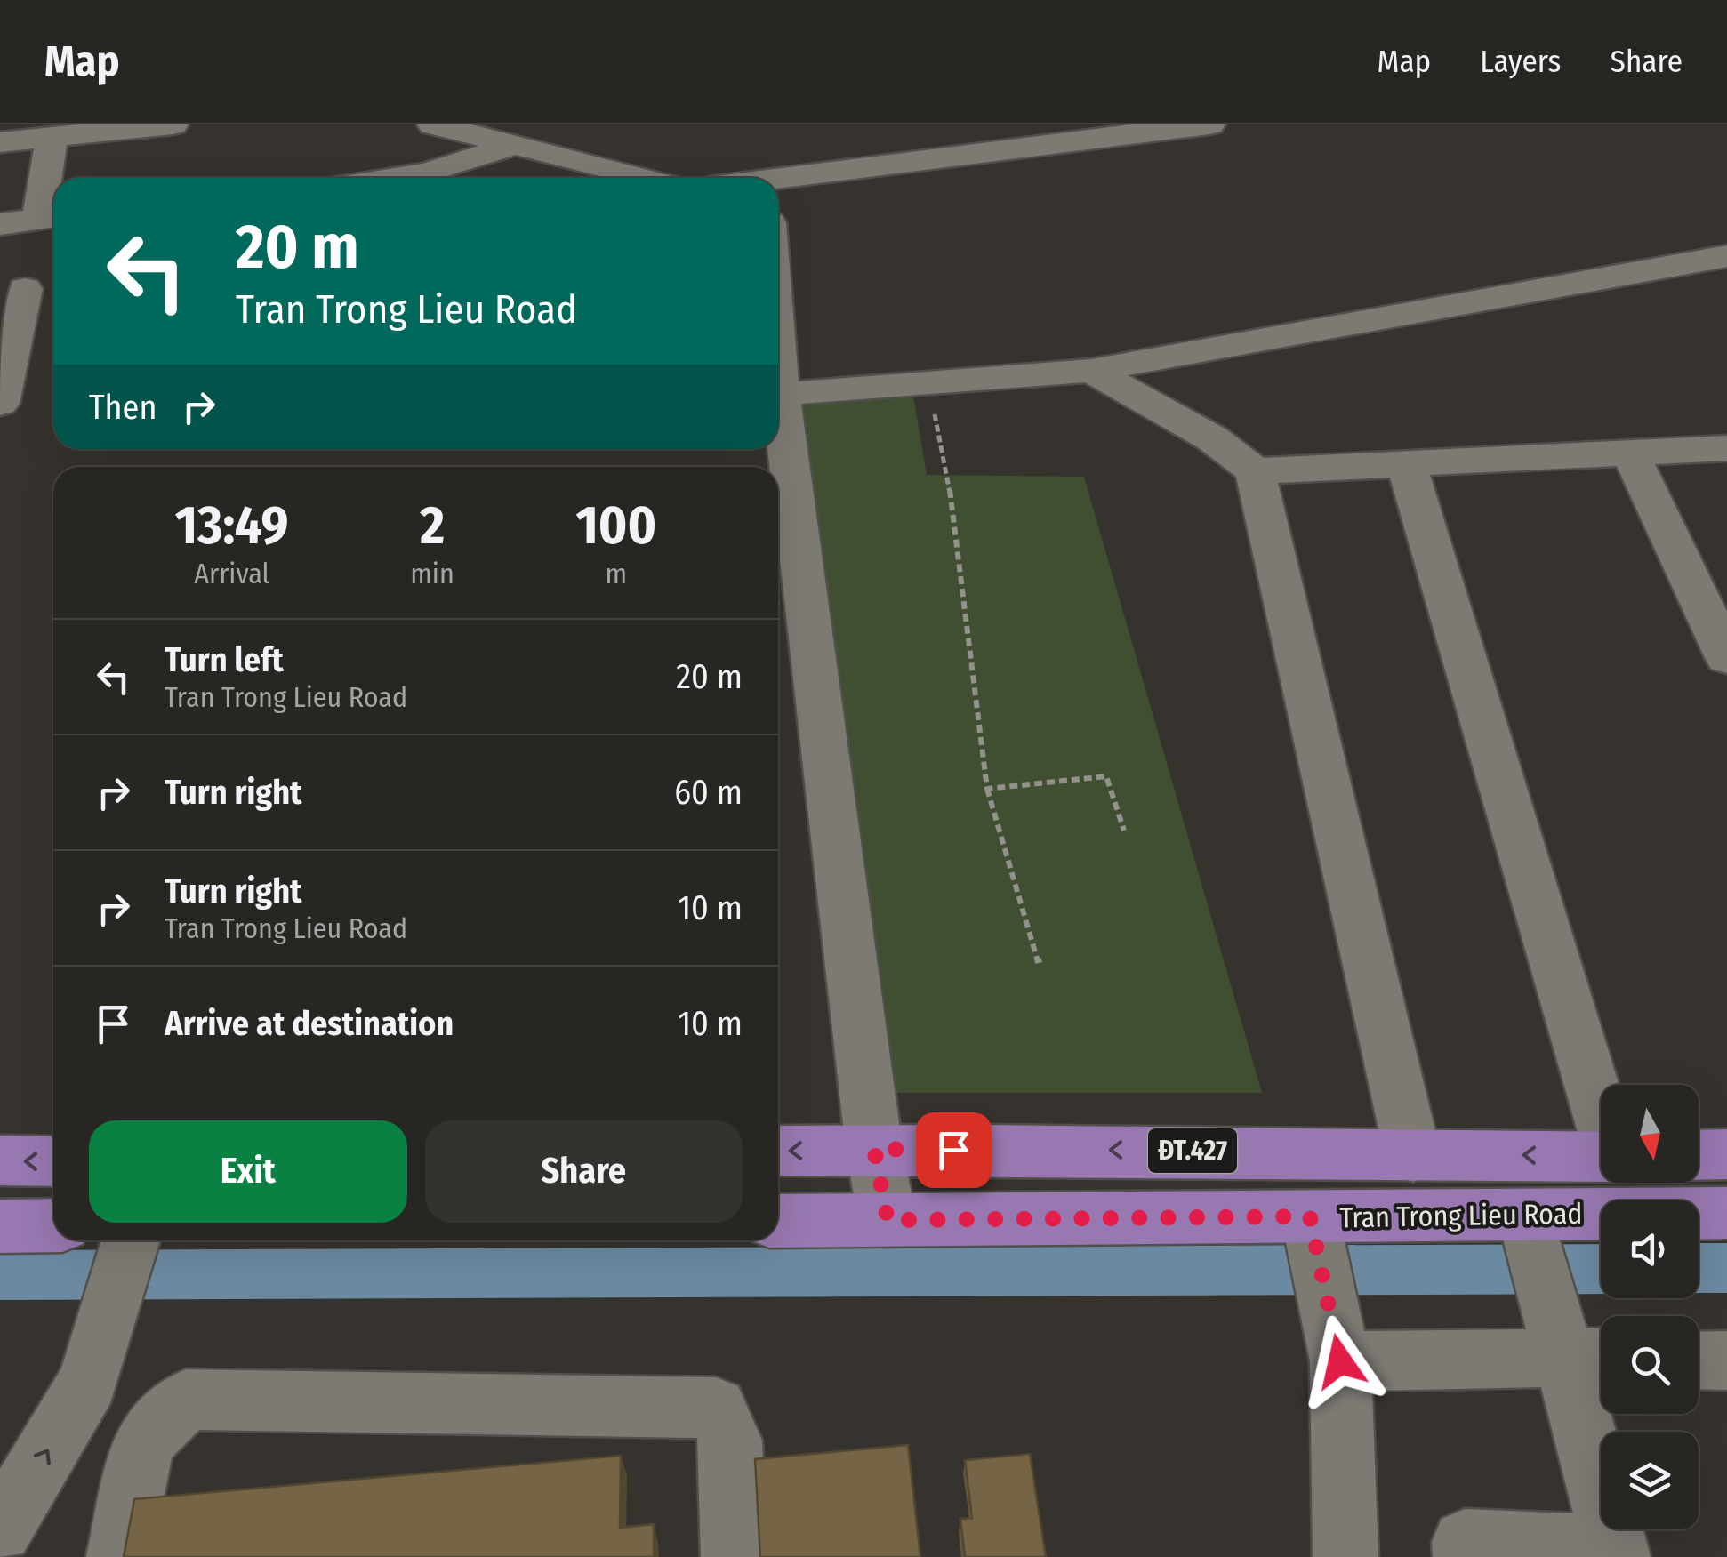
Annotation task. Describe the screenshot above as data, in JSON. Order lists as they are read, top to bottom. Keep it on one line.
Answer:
{"streets":{"main road":["ĐT.427","Tran Trong Lieu Road"]},"north":"bottom","page":{"header":"Map","nav":["Map","Layers","Share"],"turn":["20 m","Tran Trong Lieu Road"],"then":"Then","eta":["13:49","Arrival","2","min","100","m"],"list":[{"name":"Turn left","note":"Tran Trong Lieu Road","value":"20 m"},{"name":"Turn right","value":"60 m"},{"name":"Turn right","note":"Tran Trong Lieu Road","value":"10 m"},{"name":"Arrive at destination","value":"10 m"}],"buttons":["Exit","Share"]}}
